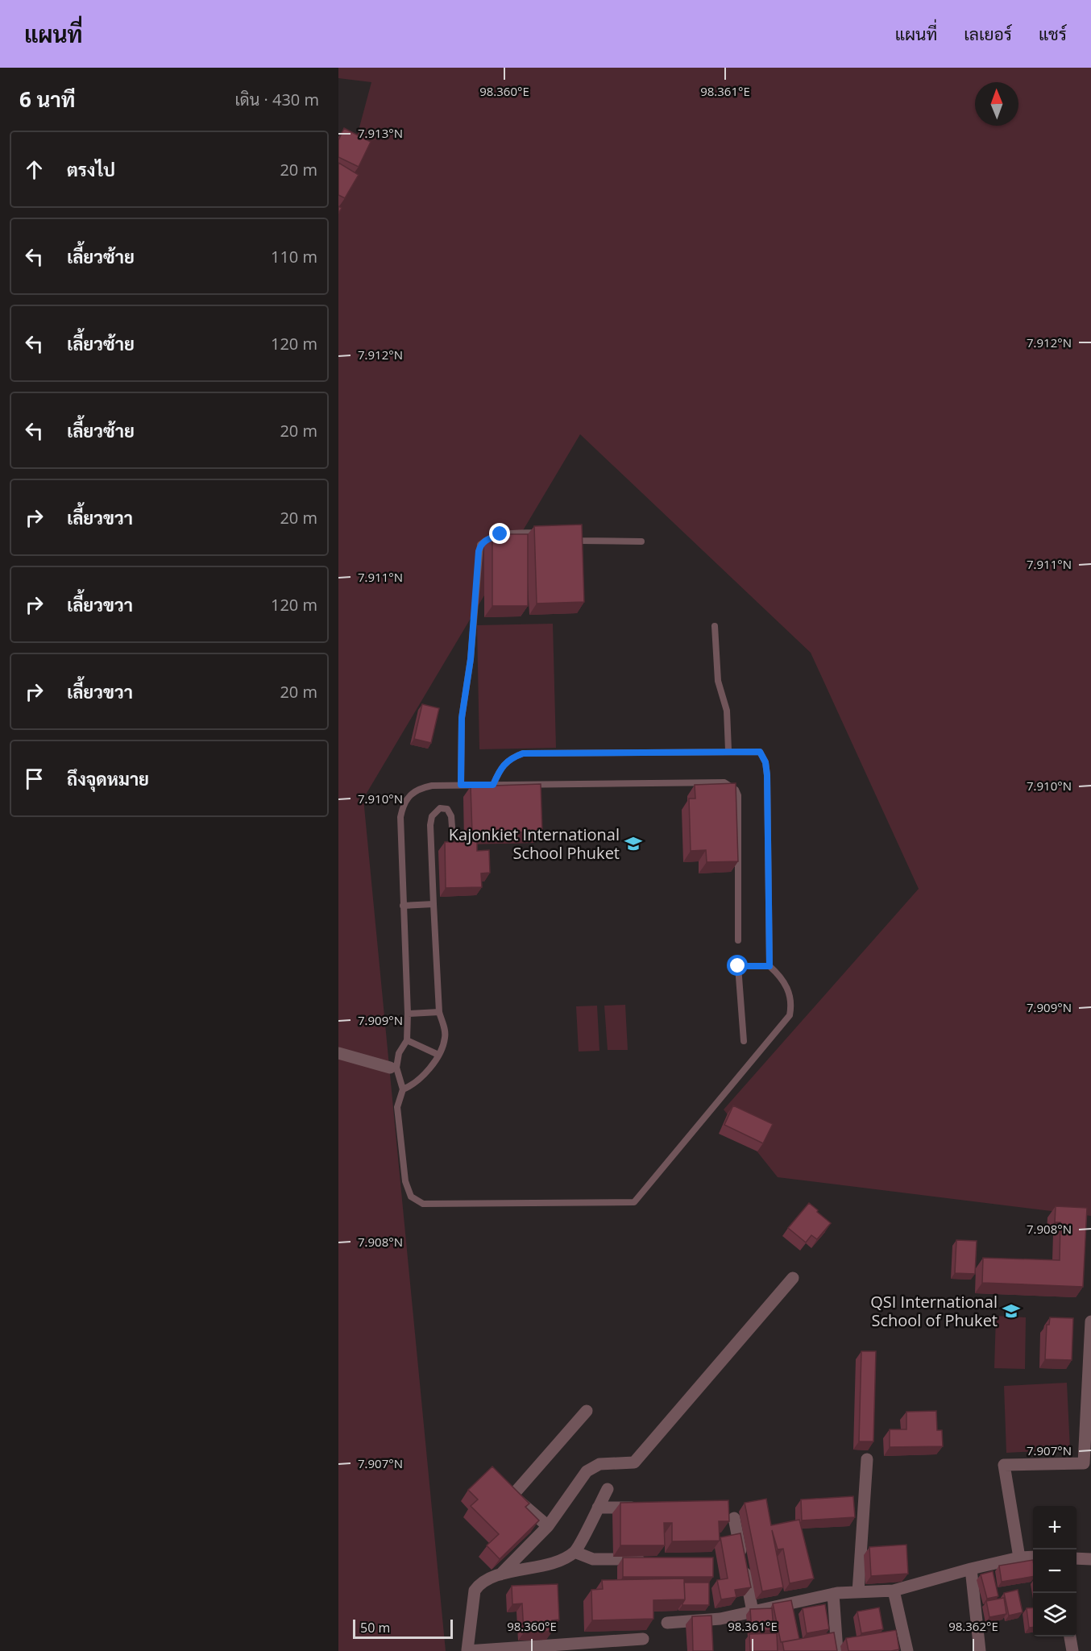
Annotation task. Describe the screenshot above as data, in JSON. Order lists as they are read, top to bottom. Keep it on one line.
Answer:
{"places":{"school or university":["Kajonkiet International School Phuket","QSI International School of Phuket"]},"scale_bar":"50 m","north":"top","page":{"header":"แผนที่","nav":["แผนที่","เลเยอร์","แชร์"],"heading":["6 นาที","เดิน · 430 m"],"list":[["ตรงไป","20 m"],["เลี้ยวซ้าย","110 m"],["เลี้ยวซ้าย","120 m"],["เลี้ยวซ้าย","20 m"],["เลี้ยวขวา","20 m"],["เลี้ยวขวา","120 m"],["เลี้ยวขวา","20 m"],"ถึงจุดหมาย"],"map_buttons":["+","−"],"scale":"50 m"},"coordinates":["98.360°E","98.361°E","7.913°N","7.912°N","7.911°N","7.910°N","7.909°N","7.908°N","7.907°N","98.362°E"]}
